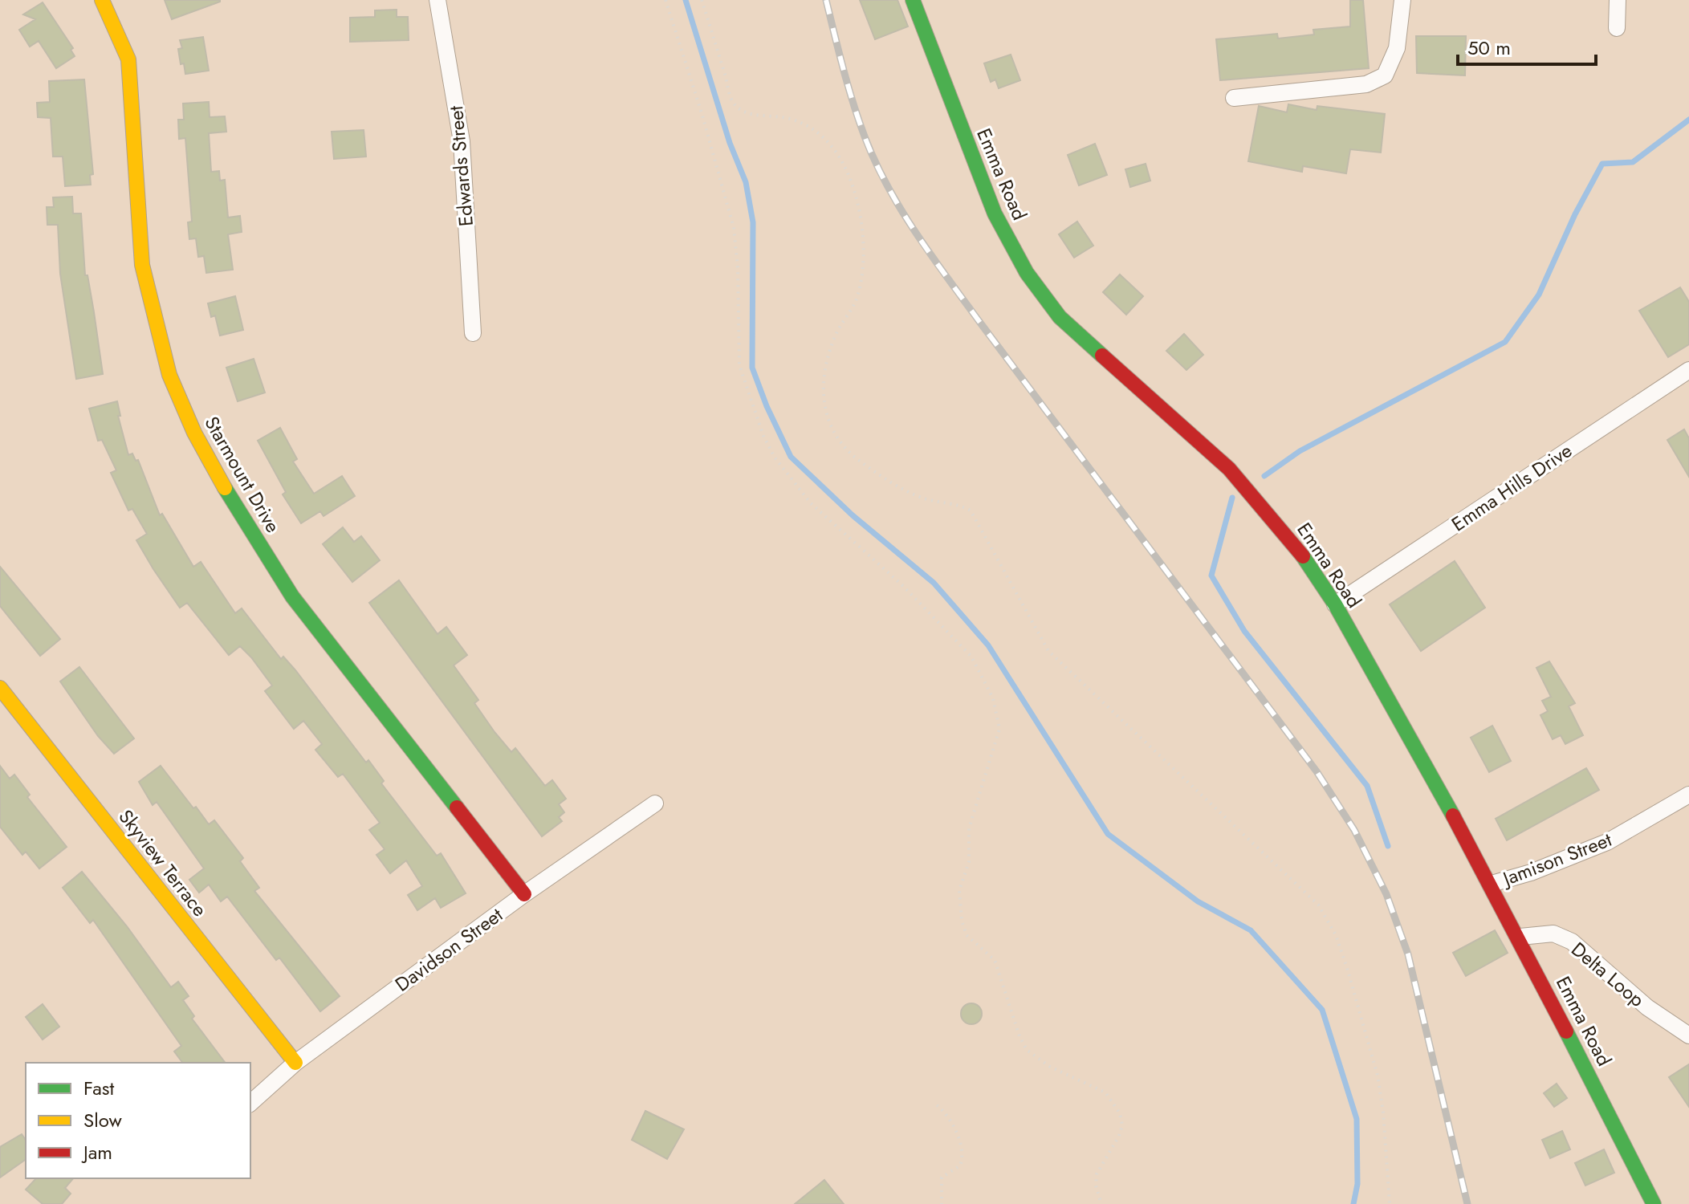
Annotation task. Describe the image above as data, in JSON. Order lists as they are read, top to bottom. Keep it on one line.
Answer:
{"streets":{"street":["Edwards Street","Emma Road","Starmount Drive","Emma Hills Drive","Jamison Street","Skyview Terrace","Davidson Street","Delta Loop"]},"crossings":[["Emma Road","Emma Hills Drive"],["Emma Road","Jamison Street"],["Emma Road","Delta Loop"],["Starmount Drive","Davidson Street"],["Skyview Terrace","Davidson Street"]],"legend":["Fast","Slow","Jam"],"scale_bar":"50 m"}
